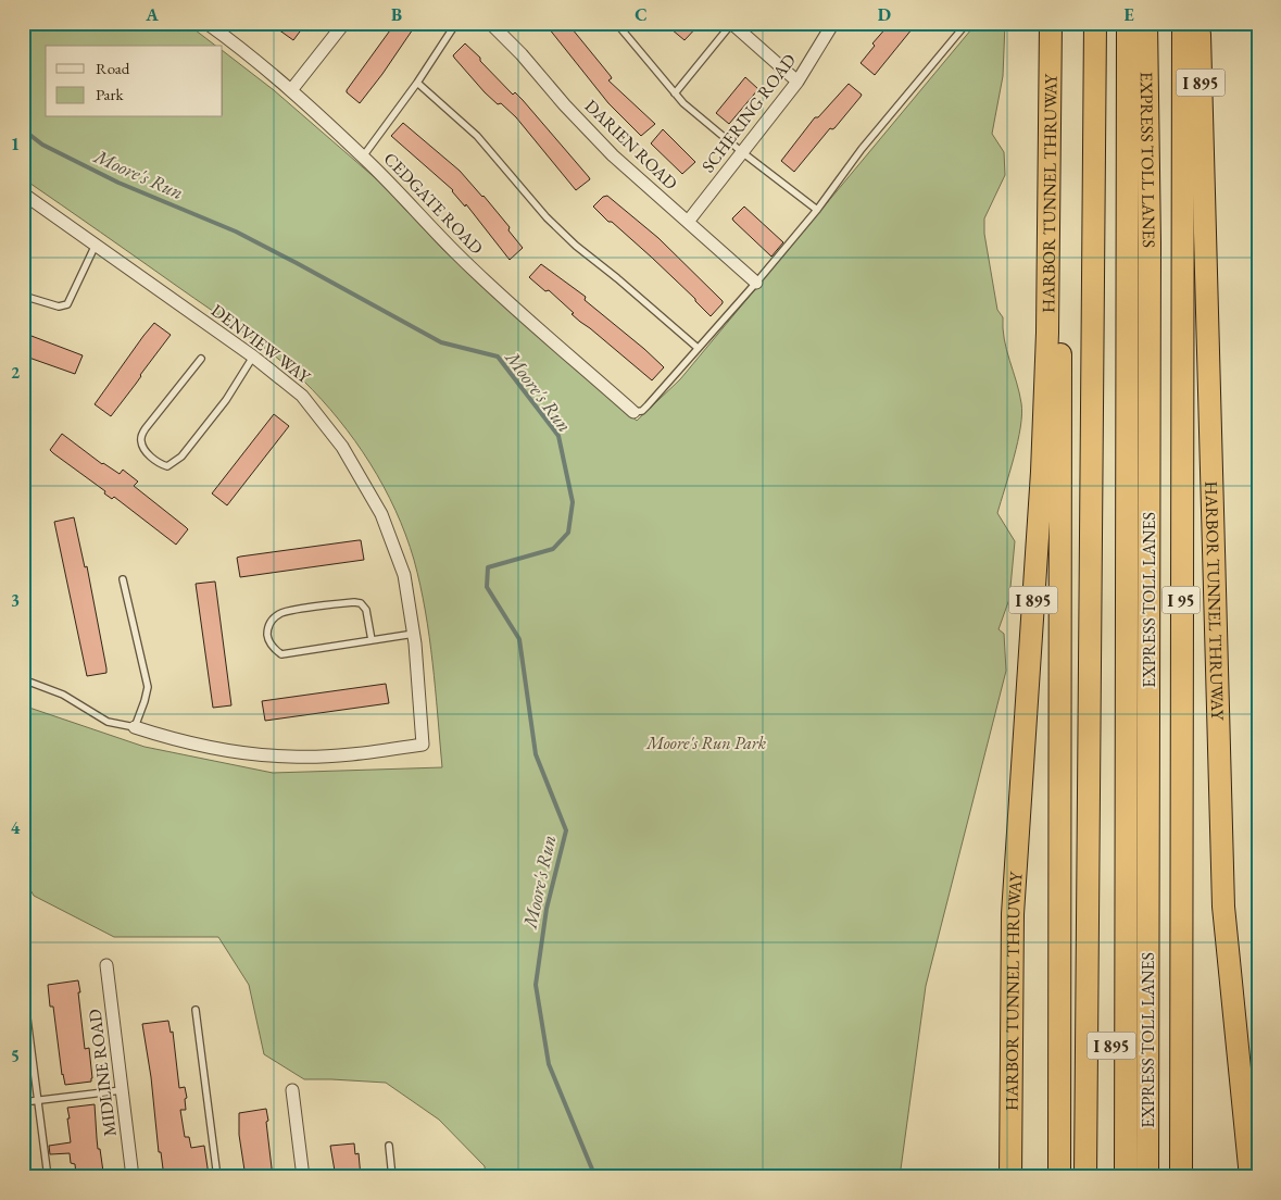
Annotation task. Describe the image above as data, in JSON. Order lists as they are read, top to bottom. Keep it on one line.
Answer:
{"streets":{"highway":["I 895","EXPRESS TOLL LANES","HARBOR TUNNEL THRUWAY","I 95"],"street":["SCHERING ROAD","DARIEN ROAD","CEDGATE ROAD","DENVIEW WAY","MIDLINE ROAD"]},"crossings":[["SCHERING ROAD","DARIEN ROAD"]],"water":["Moore's Run"],"parks":["Moore's Run Park"],"legend":["Road","Park"],"grid":{"columns":["A","B","C","D","E"],"rows":["1","2","3","4","5"]}}
